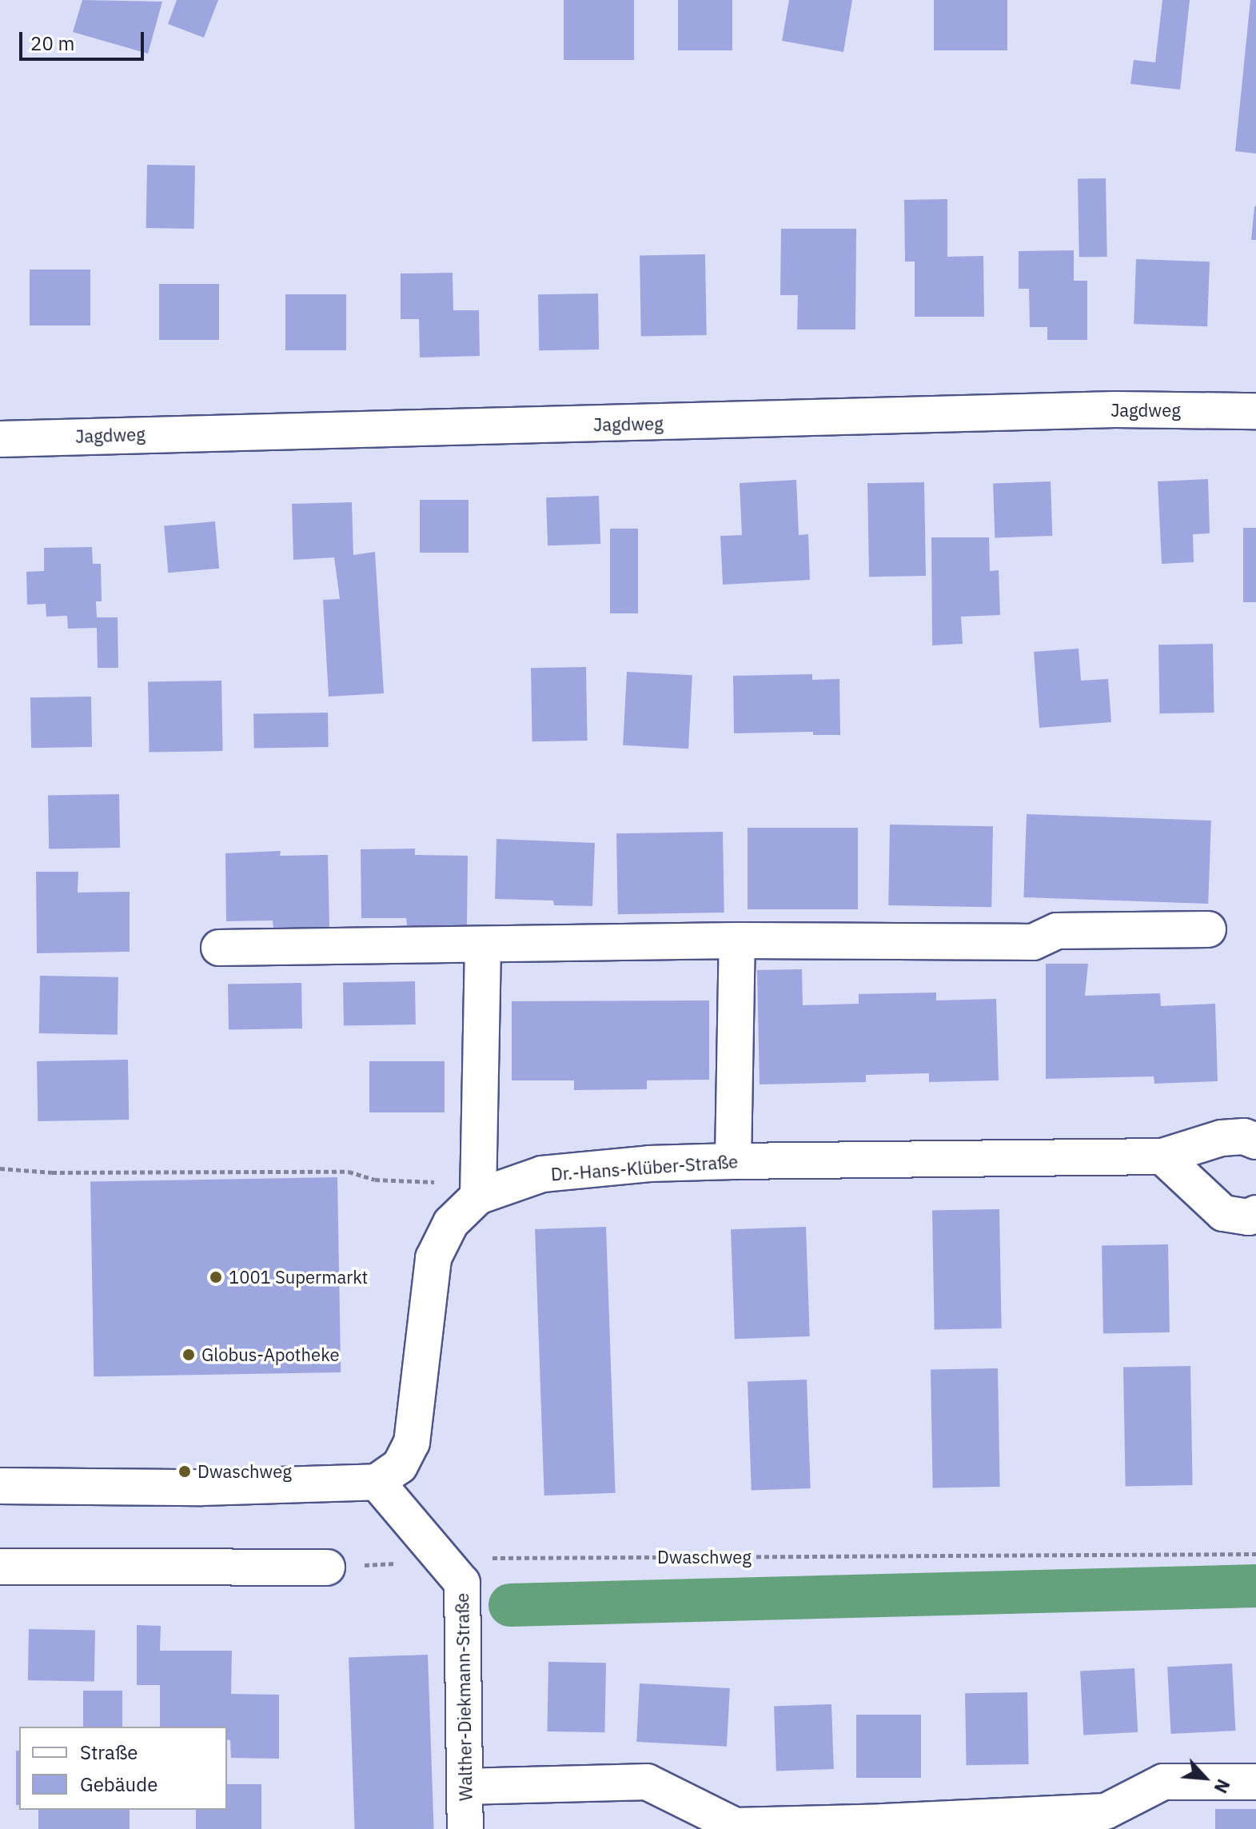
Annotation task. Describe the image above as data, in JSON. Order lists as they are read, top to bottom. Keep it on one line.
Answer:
{"streets":{"street":["Jagdweg","Dr.-Hans-Klüber-Straße","Walther-Diekmann-Straße"],"path":["Dwaschweg"]},"crossings":[["Dr.-Hans-Klüber-Straße","Walther-Diekmann-Straße"],["Dwaschweg","Walther-Diekmann-Straße"]],"places":["1001 Supermarkt","Globus-Apotheke","Dwaschweg"],"legend":["Straße","Gebäude"],"scale_bar":"20 m","north":"bottom right"}
